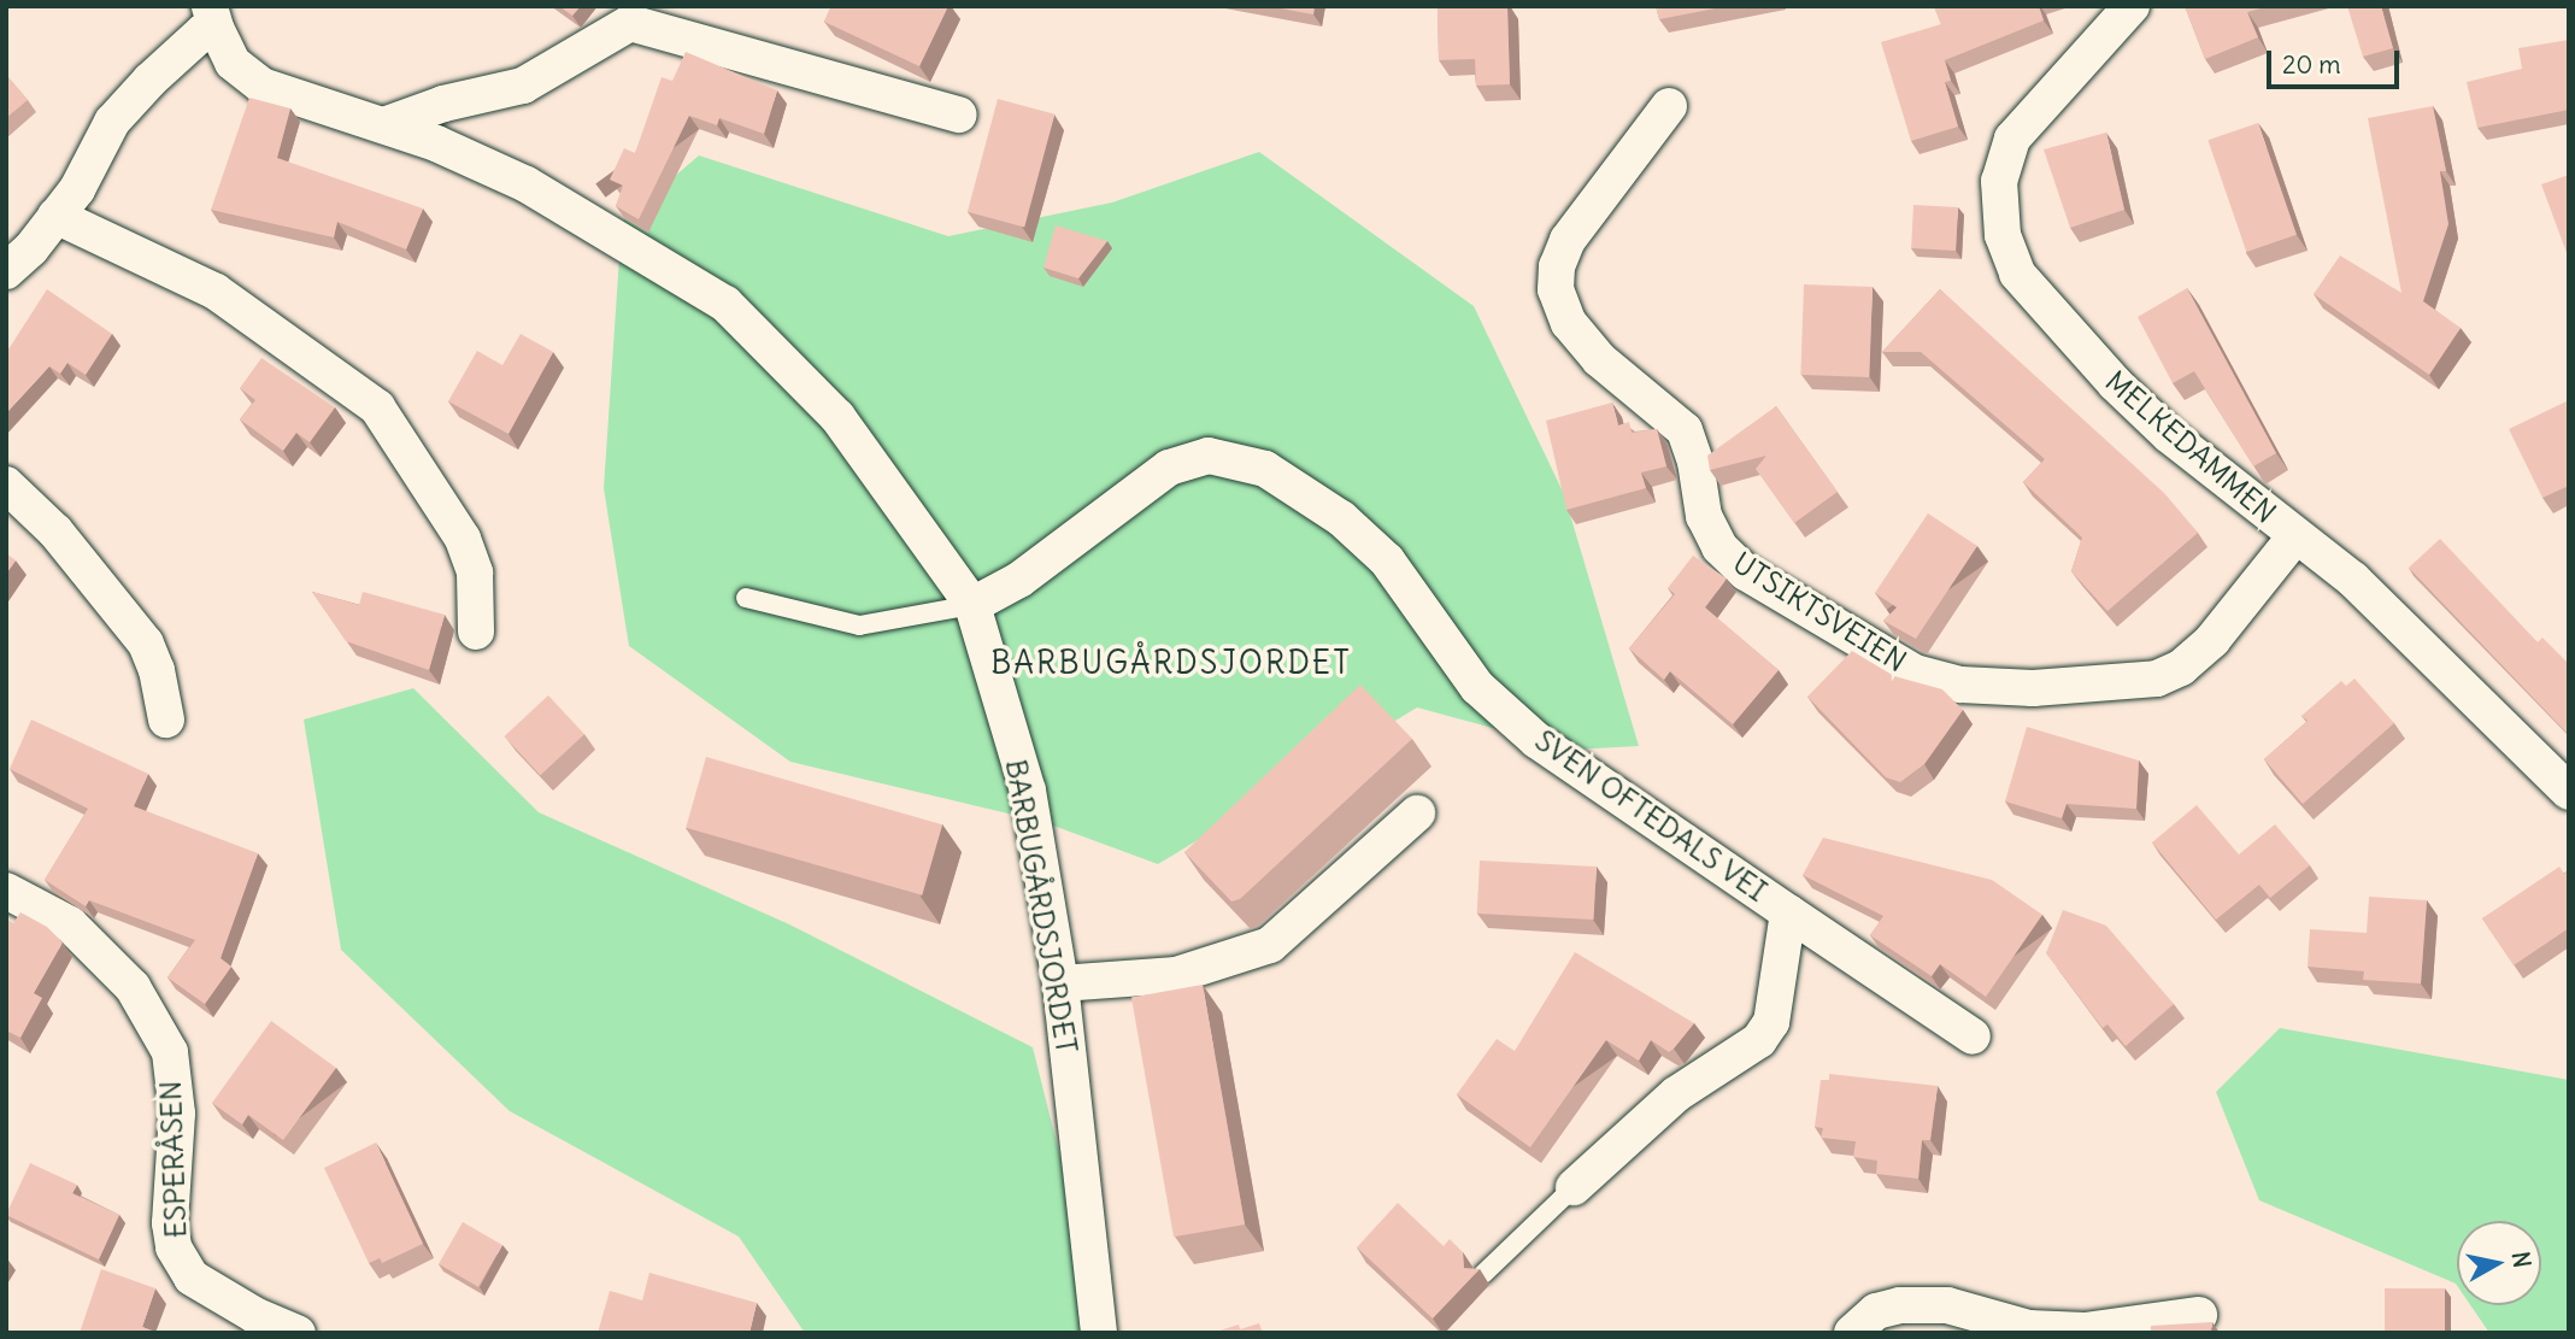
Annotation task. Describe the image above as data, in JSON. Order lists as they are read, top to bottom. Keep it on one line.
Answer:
{"streets":{"street":["MELKEDAMMEN","UTSIKTSVEIEN","SVEN OFTEDALS VEI","BARBUGÅRDSJORDET","ESPERÅSEN"]},"crossings":[["MELKEDAMMEN","UTSIKTSVEIEN"],["SVEN OFTEDALS VEI","BARBUGÅRDSJORDET"]],"districts":["BARBUGÅRDSJORDET"],"scale_bar":"20 m","north":"right"}
